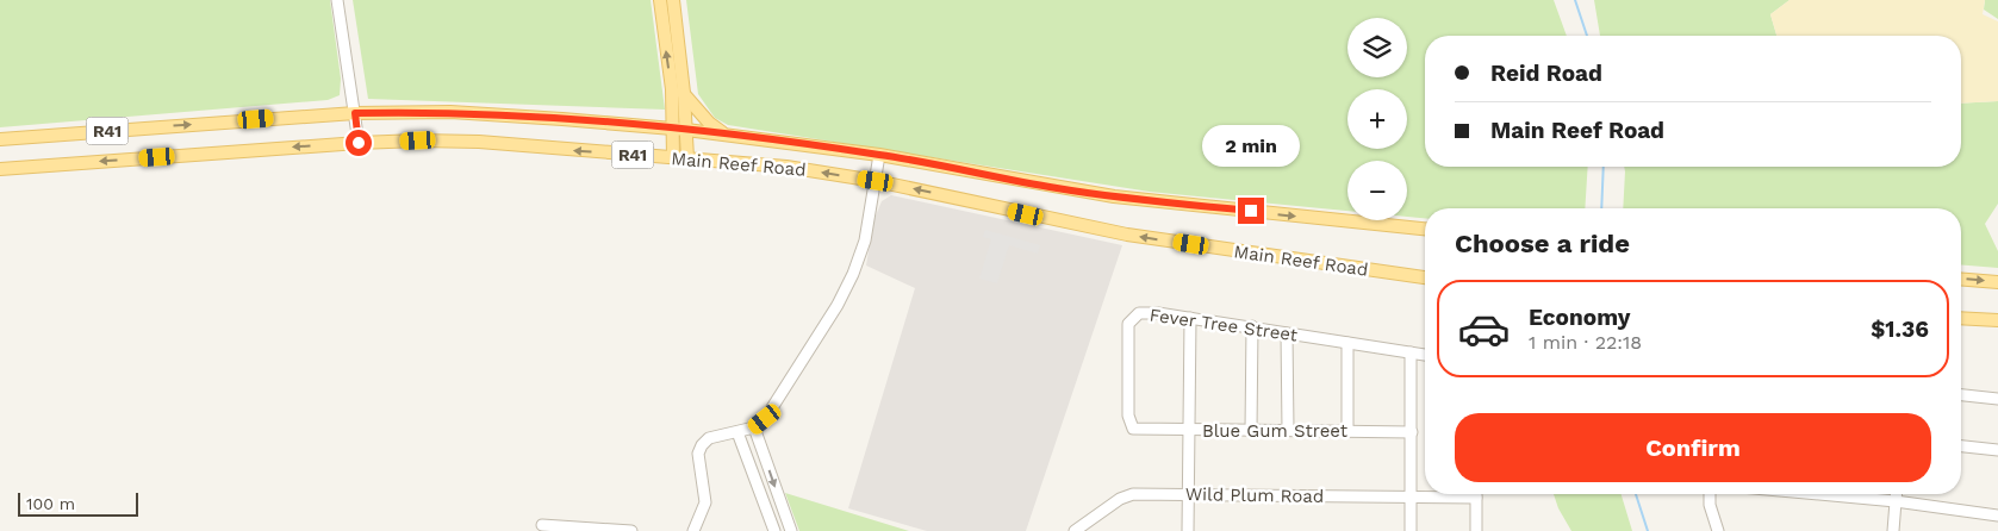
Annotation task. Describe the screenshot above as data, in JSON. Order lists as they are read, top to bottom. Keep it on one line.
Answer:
{"streets":{"main road":["R41","Main Reef Road"],"street":["Fever Tree Street","Blue Gum Street","Wild Plum Road"]},"crossings":[["Fever Tree Street","Blue Gum Street"]],"scale_bar":"100 m","page":{"map_buttons":["+","−"],"banner":["Reid Road","Main Reef Road"],"bubble":"2 min","heading":"Choose a ride","list":[{"name":"Economy","note":"1 min · 22:18","value":"$1.36"}],"buttons":"Confirm","scale":"100 m"}}
